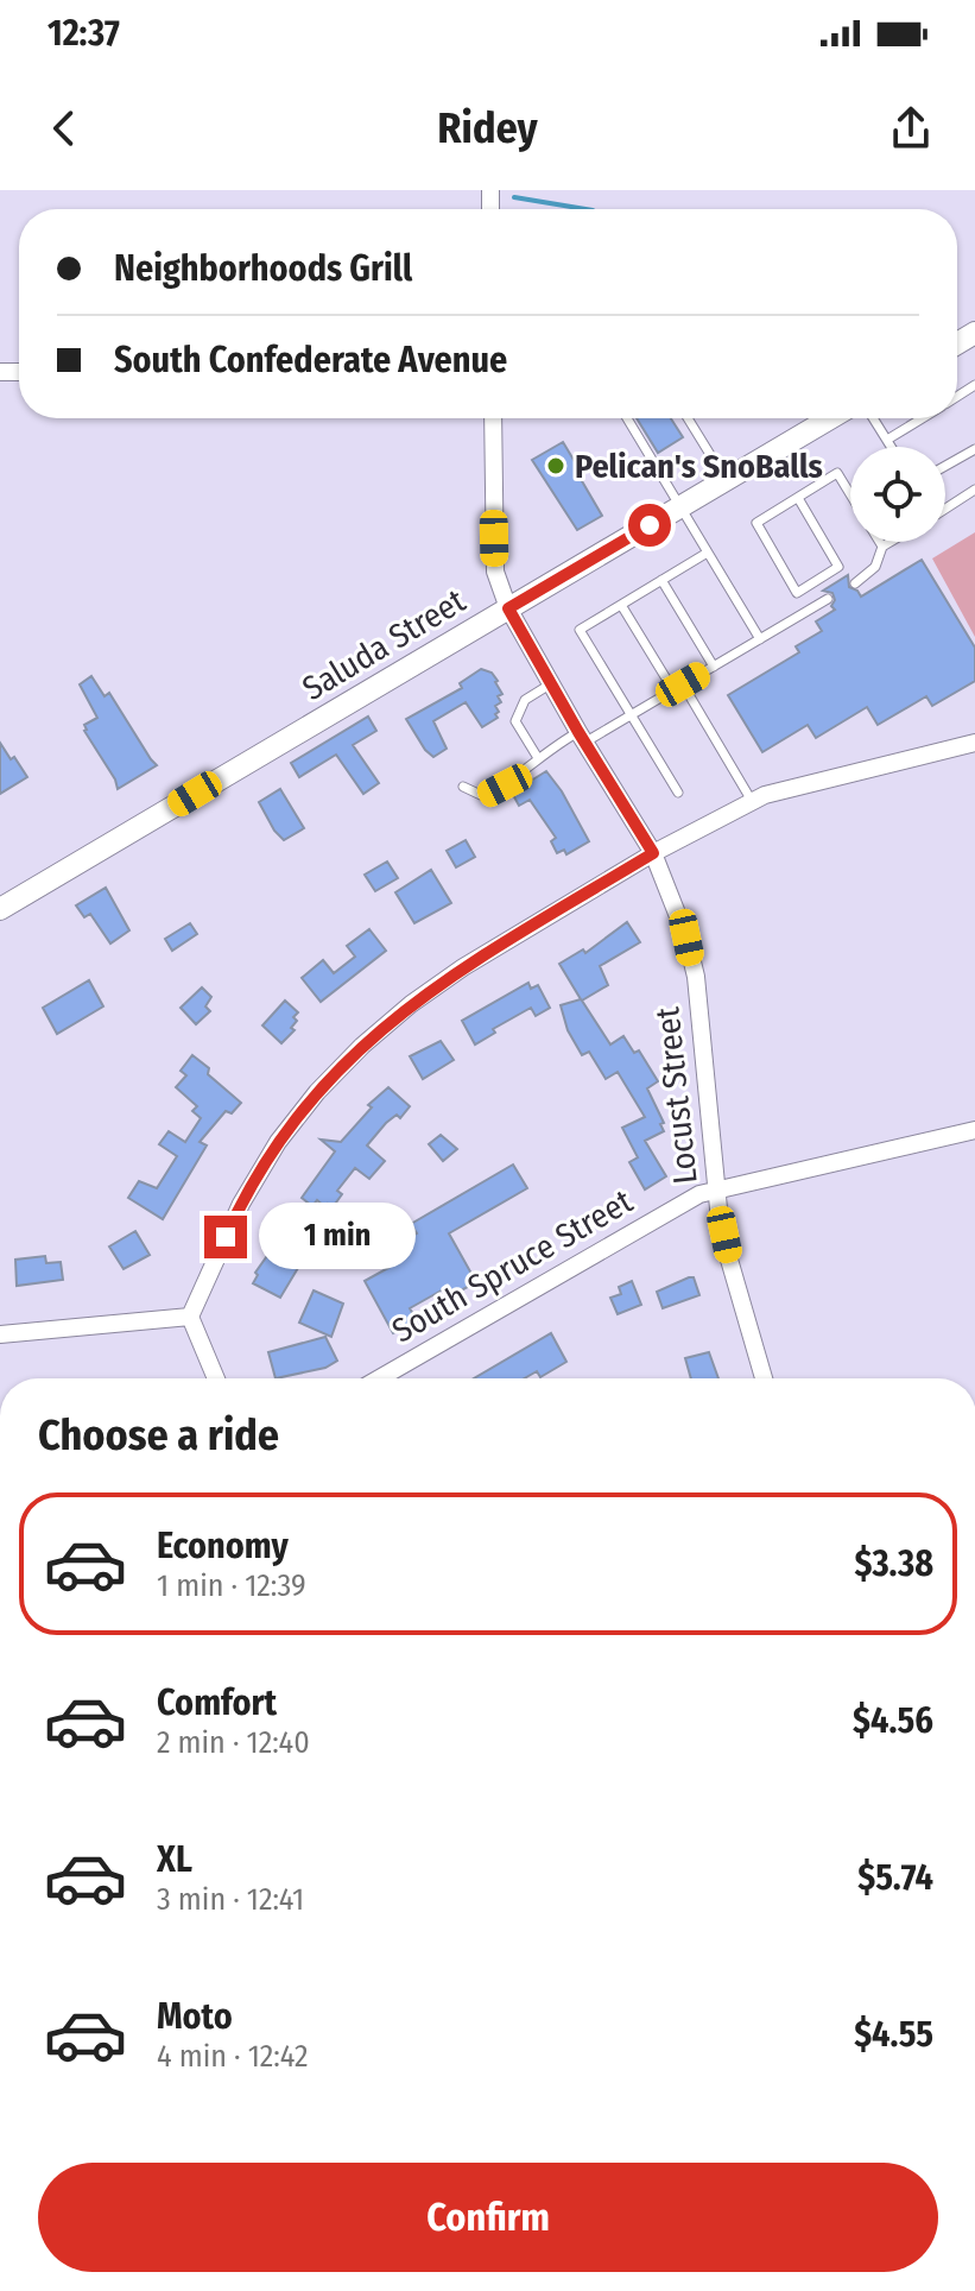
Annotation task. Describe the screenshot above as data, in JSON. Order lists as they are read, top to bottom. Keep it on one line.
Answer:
{"streets":{"main road":["Saluda Street"],"street":["Locust Street","South Spruce Street"]},"crossings":[["Saluda Street","Locust Street"],["Locust Street","South Spruce Street"]],"places":["Pelican's SnoBalls"],"page":{"status":"12:37","header":"Ridey","banner":["Neighborhoods Grill","South Confederate Avenue"],"bubble":"1 min","heading":"Choose a ride","list":[{"name":"Economy","note":"1 min · 12:39","value":"$3.38"},{"name":"Comfort","note":"2 min · 12:40","value":"$4.56"},{"name":"XL","note":"3 min · 12:41","value":"$5.74"},{"name":"Moto","note":"4 min · 12:42","value":"$4.55"}],"buttons":"Confirm"}}
